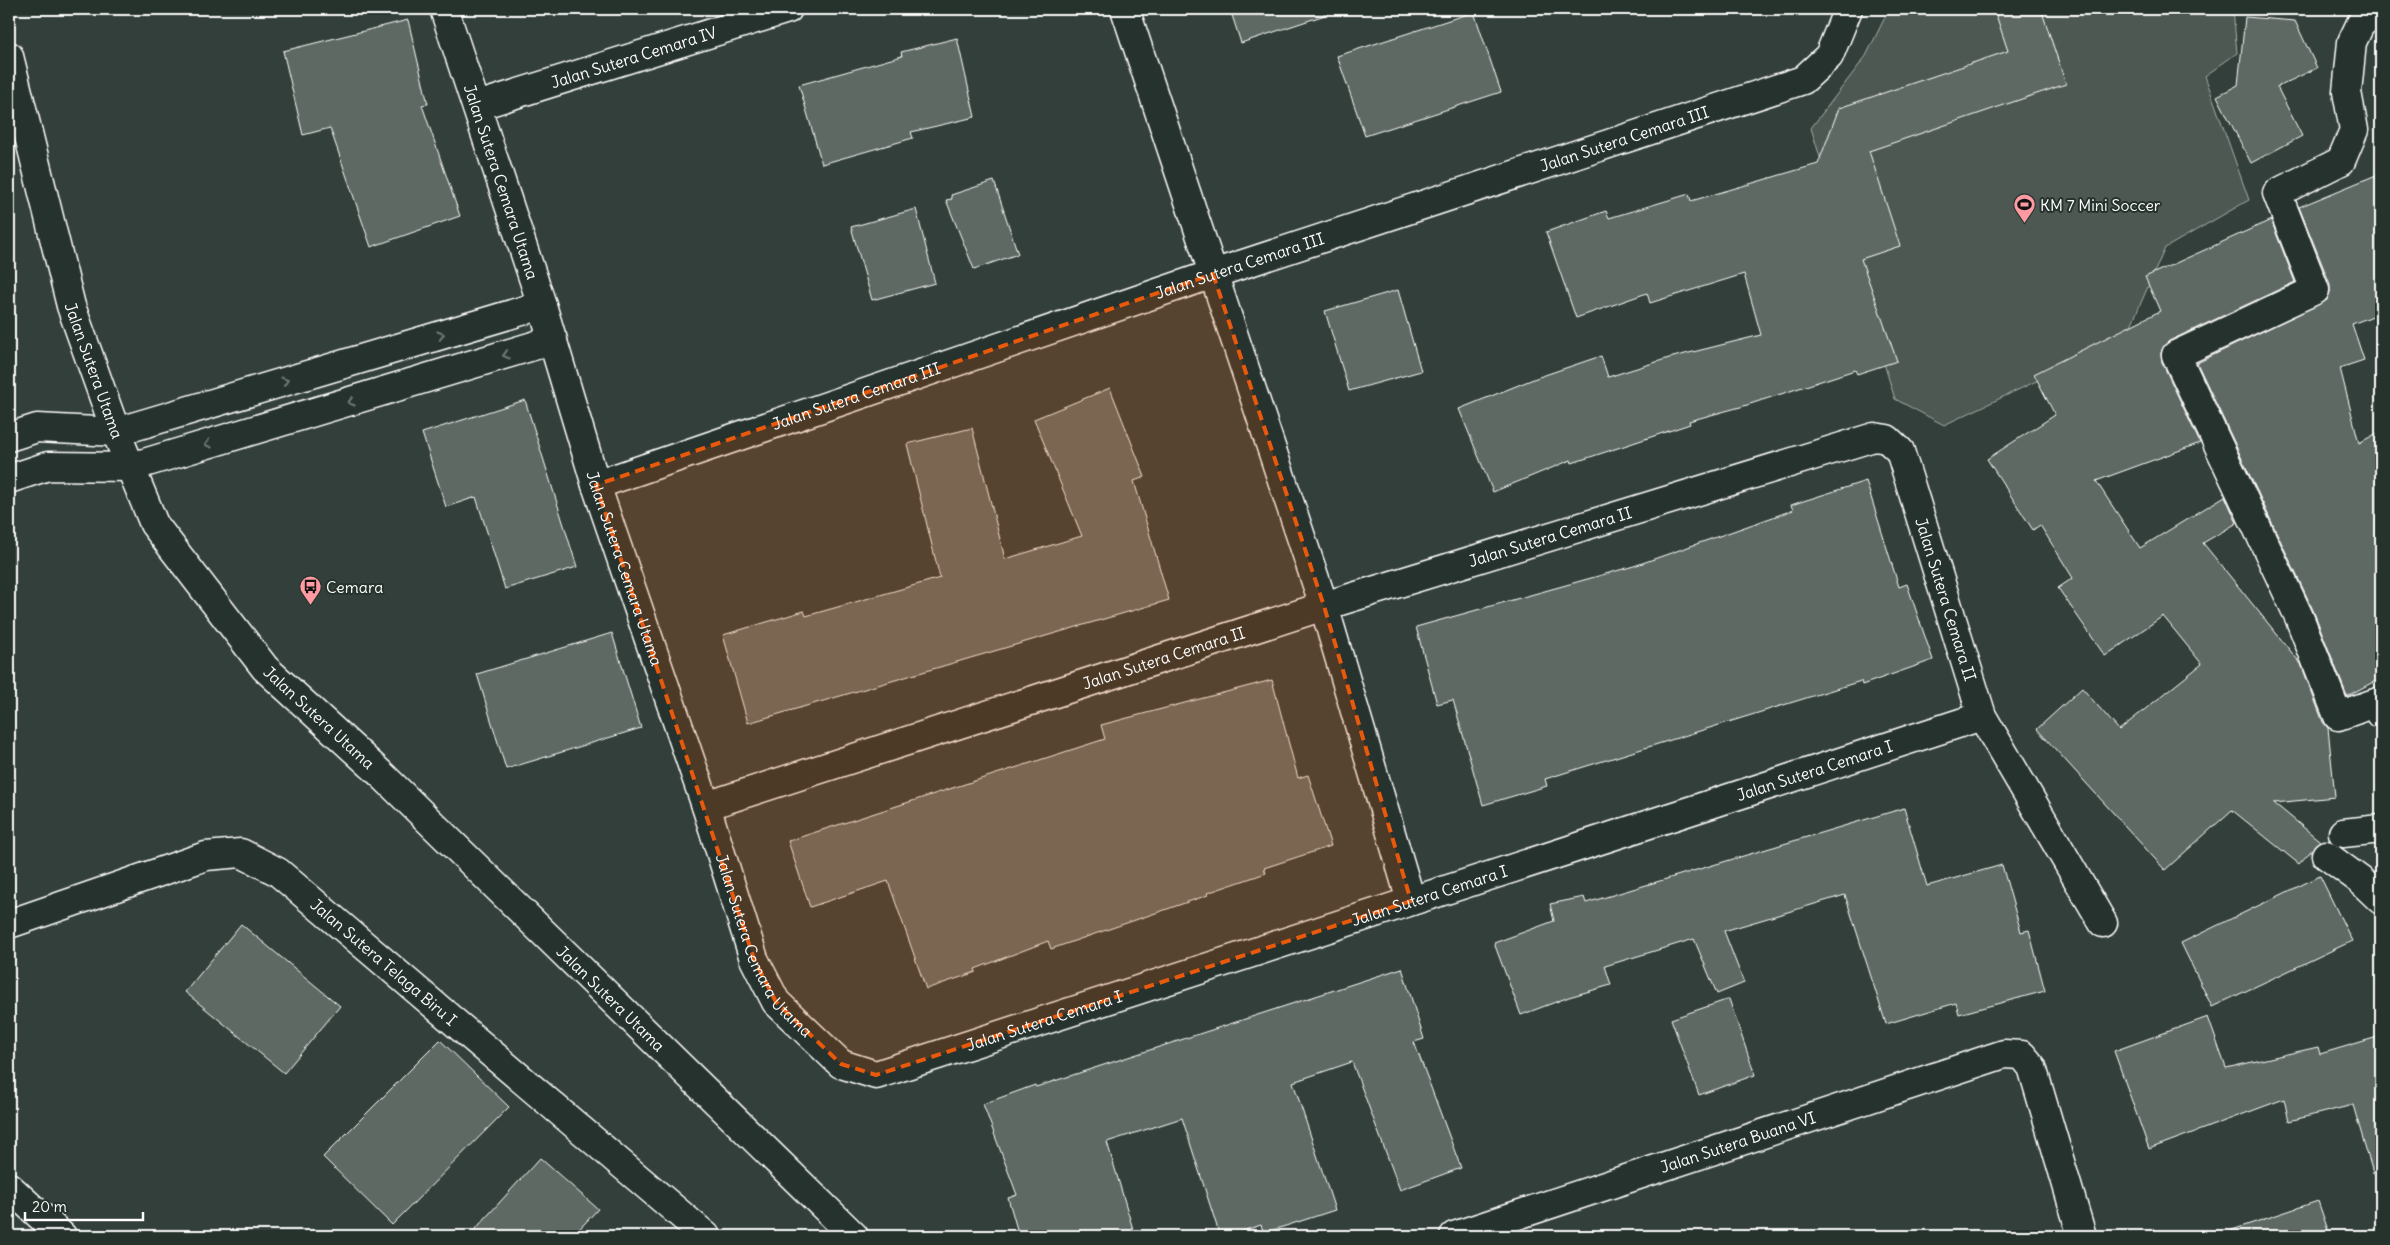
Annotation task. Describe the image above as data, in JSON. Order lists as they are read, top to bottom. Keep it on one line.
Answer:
{"streets":{"street":["Jalan Sutera Cemara IV","Jalan Sutera Cemara III","Jalan Sutera Cemara Utama","Jalan Sutera Utama","Jalan Sutera Cemara II","Jalan Sutera Cemara I","Jalan Sutera Telaga Biru I","Jalan Sutera Buana VI"]},"crossings":[["Jalan Sutera Cemara IV","Jalan Sutera Cemara Utama"],["Jalan Sutera Cemara III","Jalan Sutera Cemara Utama"],["Jalan Sutera Cemara Utama","Jalan Sutera Cemara II"],["Jalan Sutera Cemara Utama","Jalan Sutera Cemara I"],["Jalan Sutera Cemara II","Jalan Sutera Cemara I"]],"places":{"sports":["KM 7 Mini Soccer"],"bus stop":["Cemara"]},"scale_bar":"20 m"}
